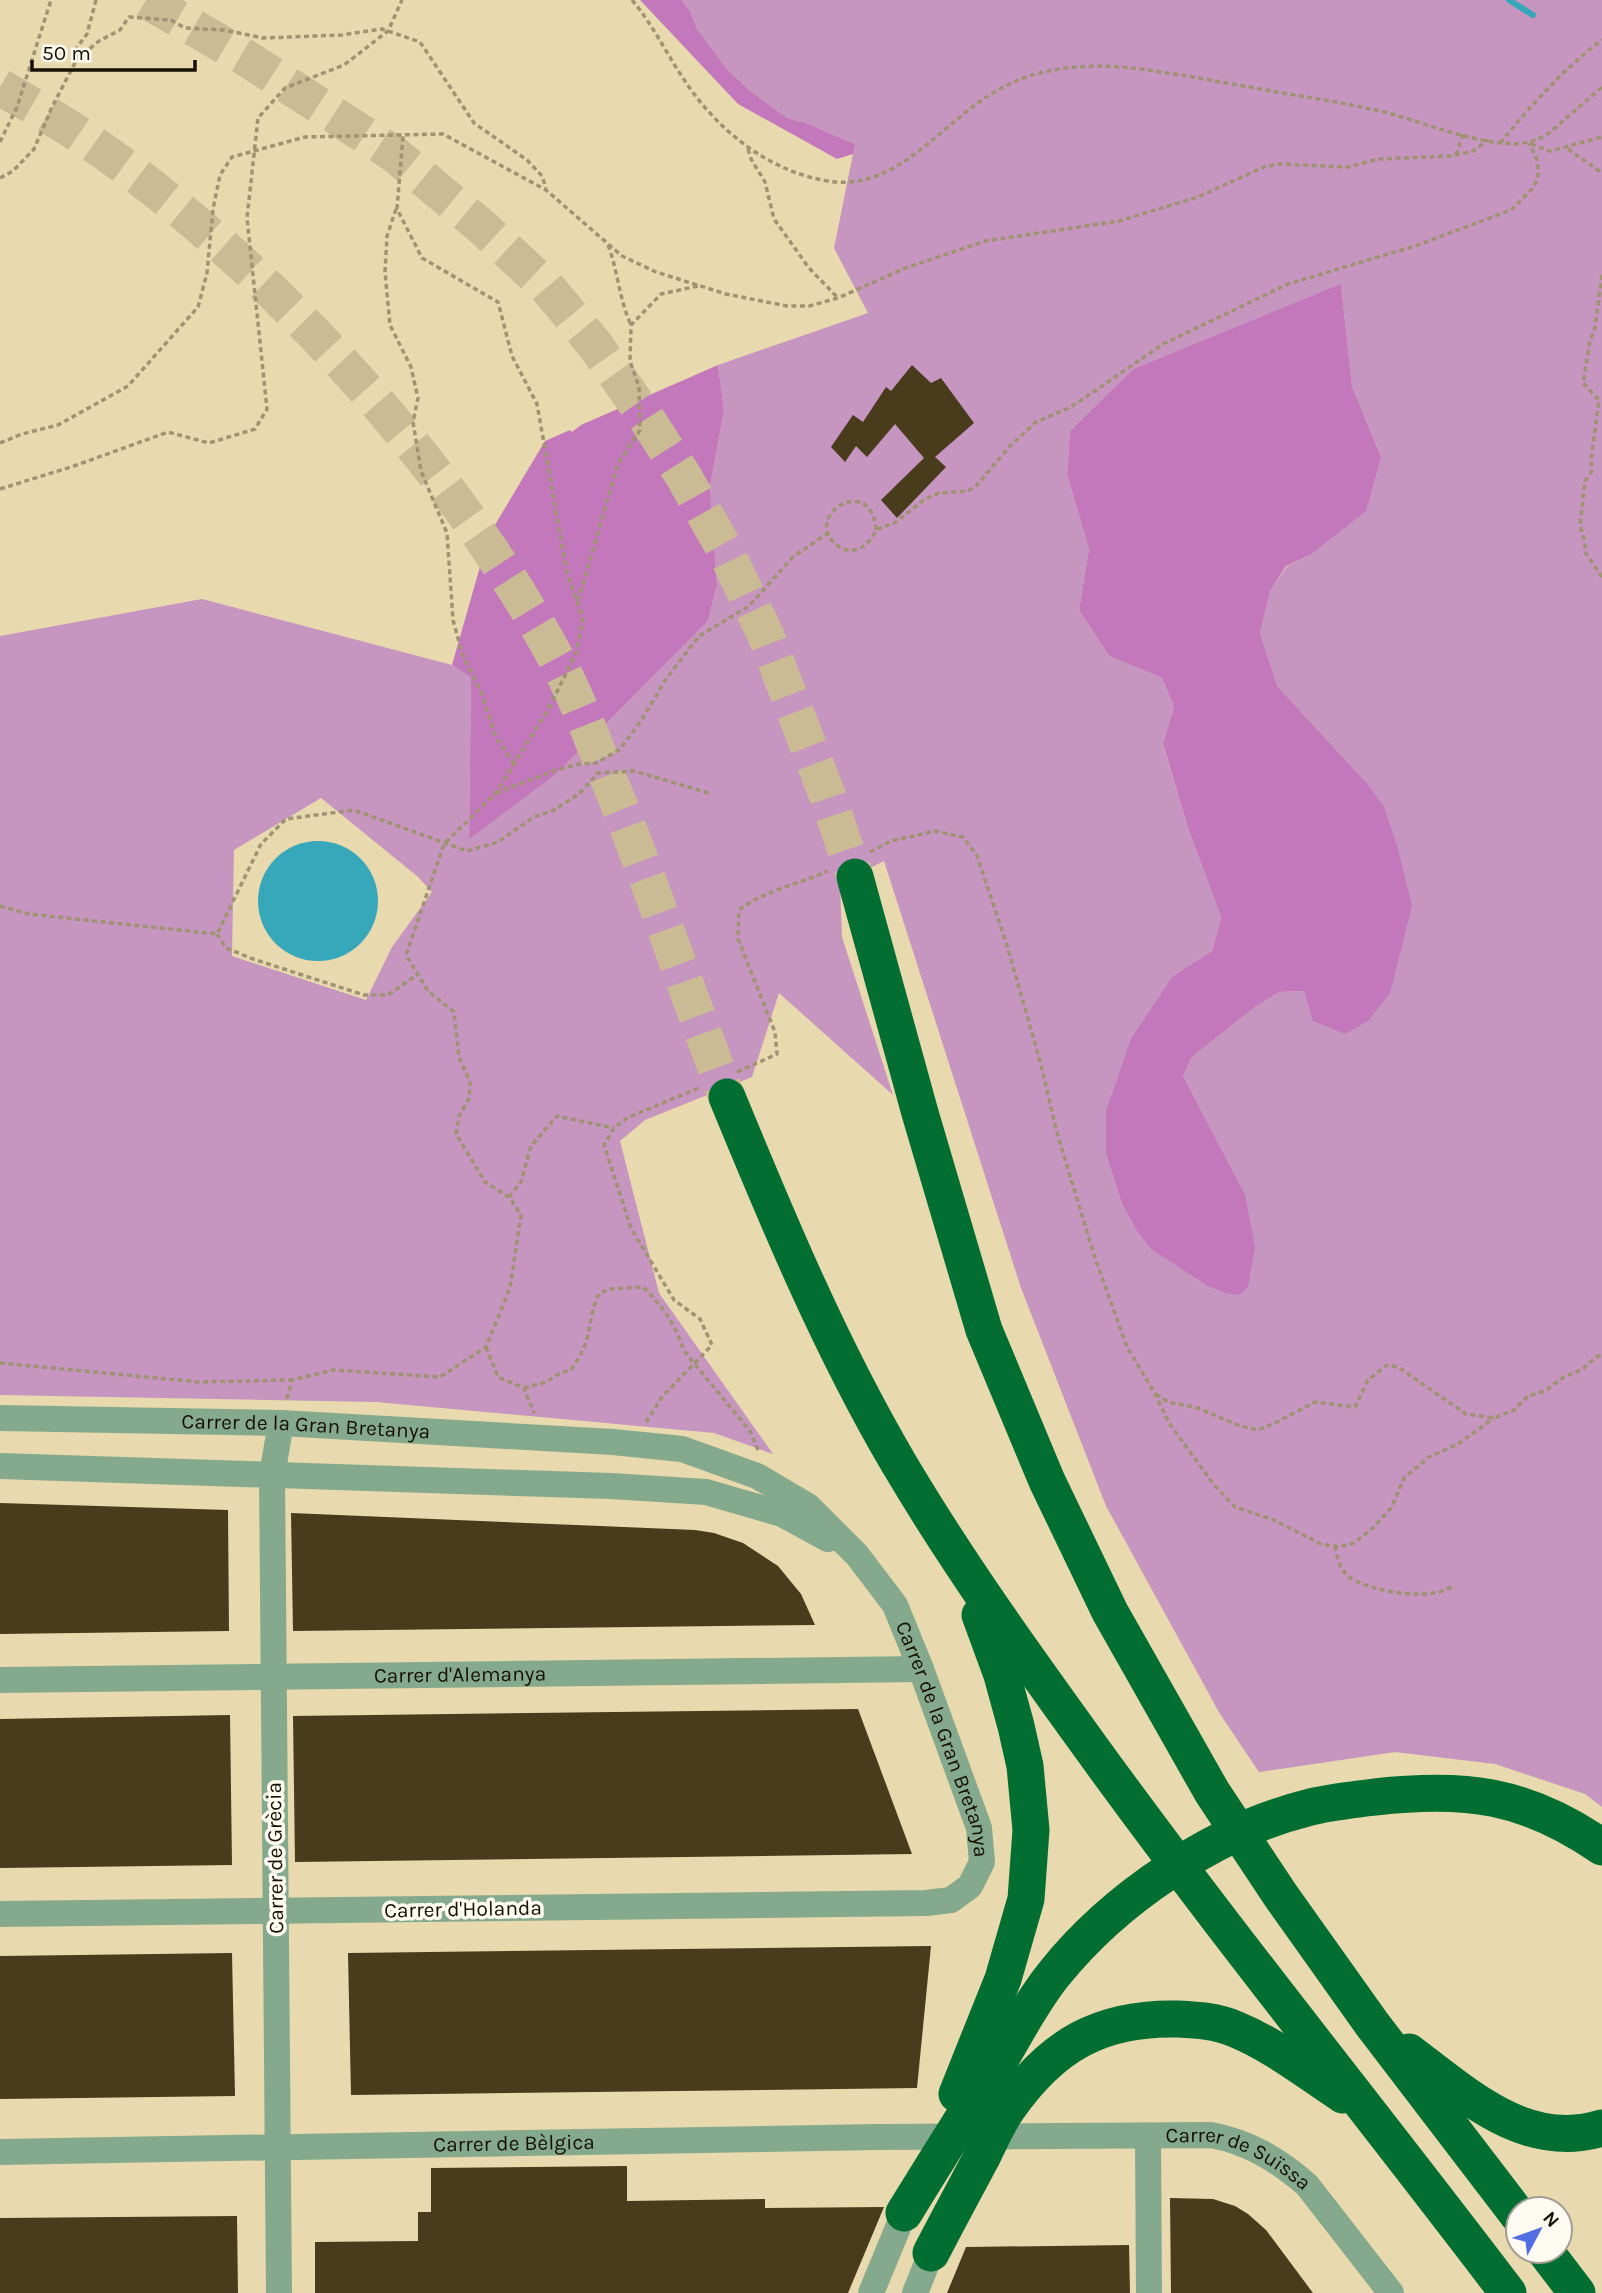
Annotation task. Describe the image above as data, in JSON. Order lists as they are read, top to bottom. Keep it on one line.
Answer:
{"streets":{"street":["Carrer de la Gran Bretanya","Carrer d'Alemanya","Carrer de Grècia","Carrer d'Holanda","Carrer de Bèlgica","Carrer de Suïssa"]},"crossings":[["Carrer de la Gran Bretanya","Carrer d'Alemanya"],["Carrer de la Gran Bretanya","Carrer de Grècia"],["Carrer de la Gran Bretanya","Carrer d'Holanda"],["Carrer d'Alemanya","Carrer de Grècia"],["Carrer de Grècia","Carrer d'Holanda"],["Carrer de Grècia","Carrer de Bèlgica"],["Carrer de Bèlgica","Carrer de Suïssa"]],"scale_bar":"50 m","north":"top right"}
